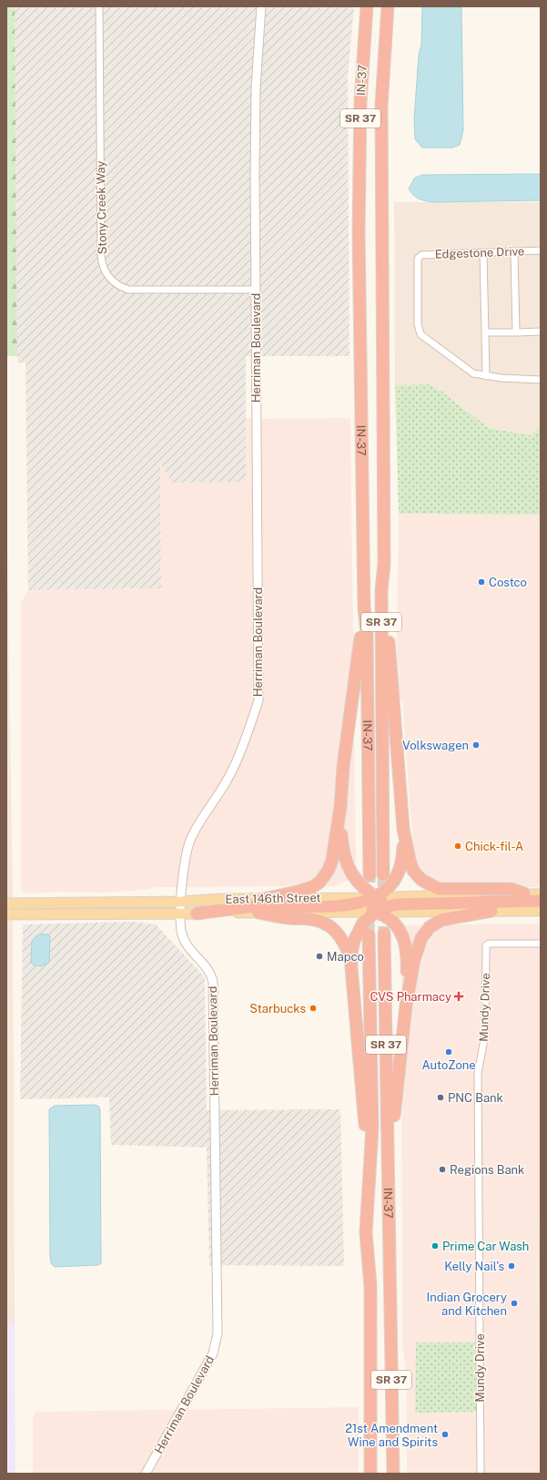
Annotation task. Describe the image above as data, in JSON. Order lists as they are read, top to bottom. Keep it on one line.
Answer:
{"streets":{"highway":["IN-37","SR 37"],"main road":["East 146th Street"],"street":["Stony Creek Way","Edgestone Drive","Herriman Boulevard","Mundy Drive"]},"crossings":[["Stony Creek Way","Herriman Boulevard"],["Herriman Boulevard","East 146th Street"]],"places":{"other":["Costco","Volkswagen","Chick-fil-A","Mapco","Starbucks","AutoZone","PNC Bank","Regions Bank","Prime Car Wash","Kelly Nail's","Indian Grocery and Kitchen","21st Amendment Wine and Spirits"],"health":["CVS Pharmacy"]}}
